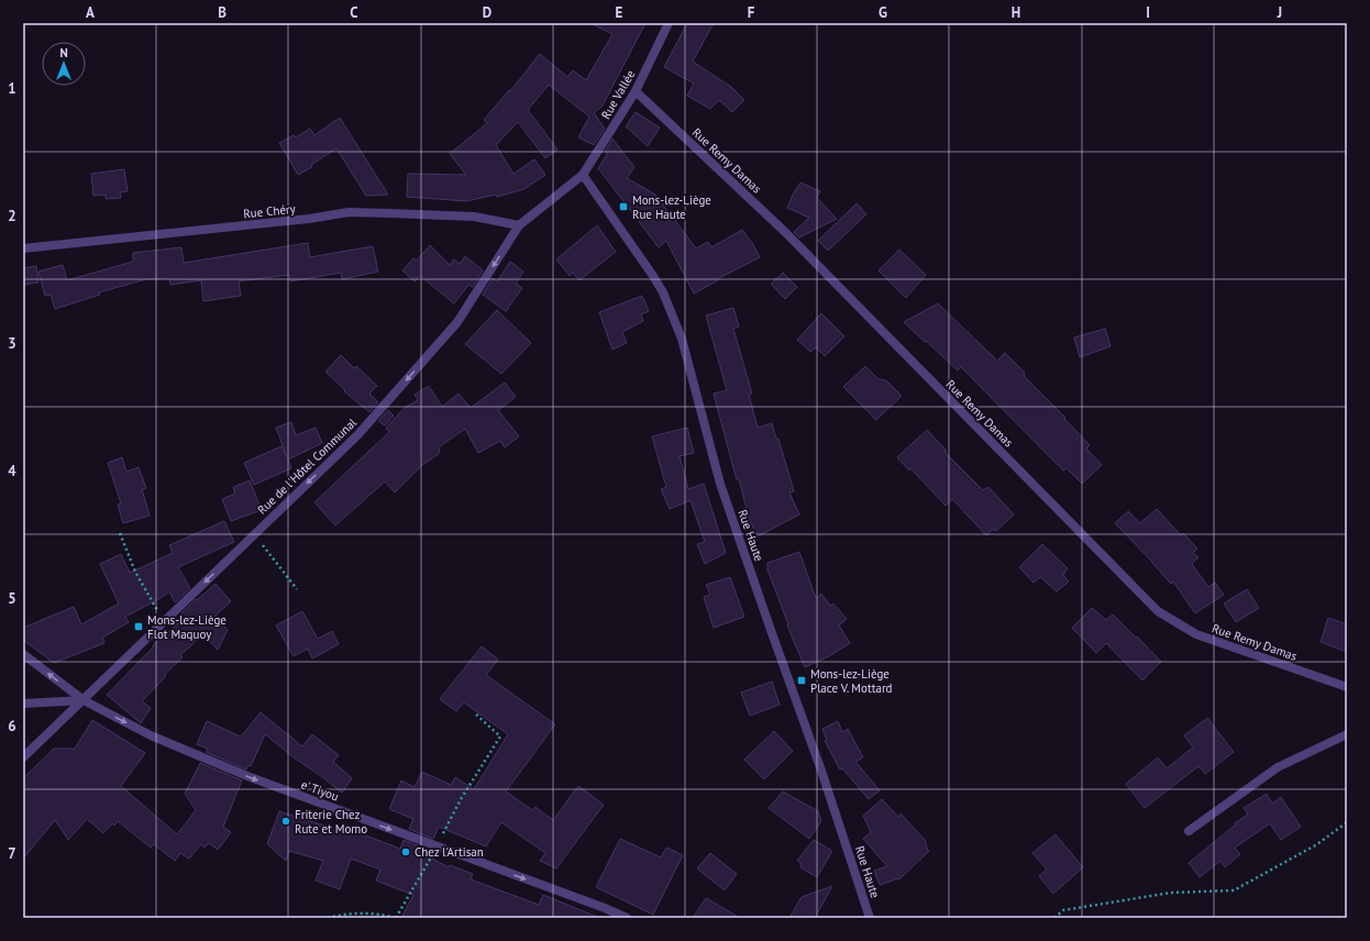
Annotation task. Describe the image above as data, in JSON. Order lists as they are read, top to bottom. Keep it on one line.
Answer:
{"streets":{"street":["Rue Vallée","Rue Remy Damas","Rue Chéry","Rue de l'Hôtel Communal","Rue Haute","e' Tiyou"]},"crossings":[["Rue Vallée","Rue Remy Damas"],["Rue Vallée","Rue Chéry"],["Rue Vallée","Rue de l'Hôtel Communal"],["Rue Vallée","Rue Haute"],["Rue Chéry","Rue de l'Hôtel Communal"],["Rue de l'Hôtel Communal","e' Tiyou"]],"one_way":["Rue de l'Hôtel Communal"],"places":{"transit":["Mons-lez-Liège Rue Haute","Mons-lez-Liège Flot Maquoy","Mons-lez-Liège Place V. Mottard"],"other":["Friterie Chez Rute et Momo","Chez l'Artisan"]},"north":"top","grid":{"columns":["A","B","C","D","E","F","G","H","I","J"],"rows":["1","2","3","4","5","6","7"]}}
